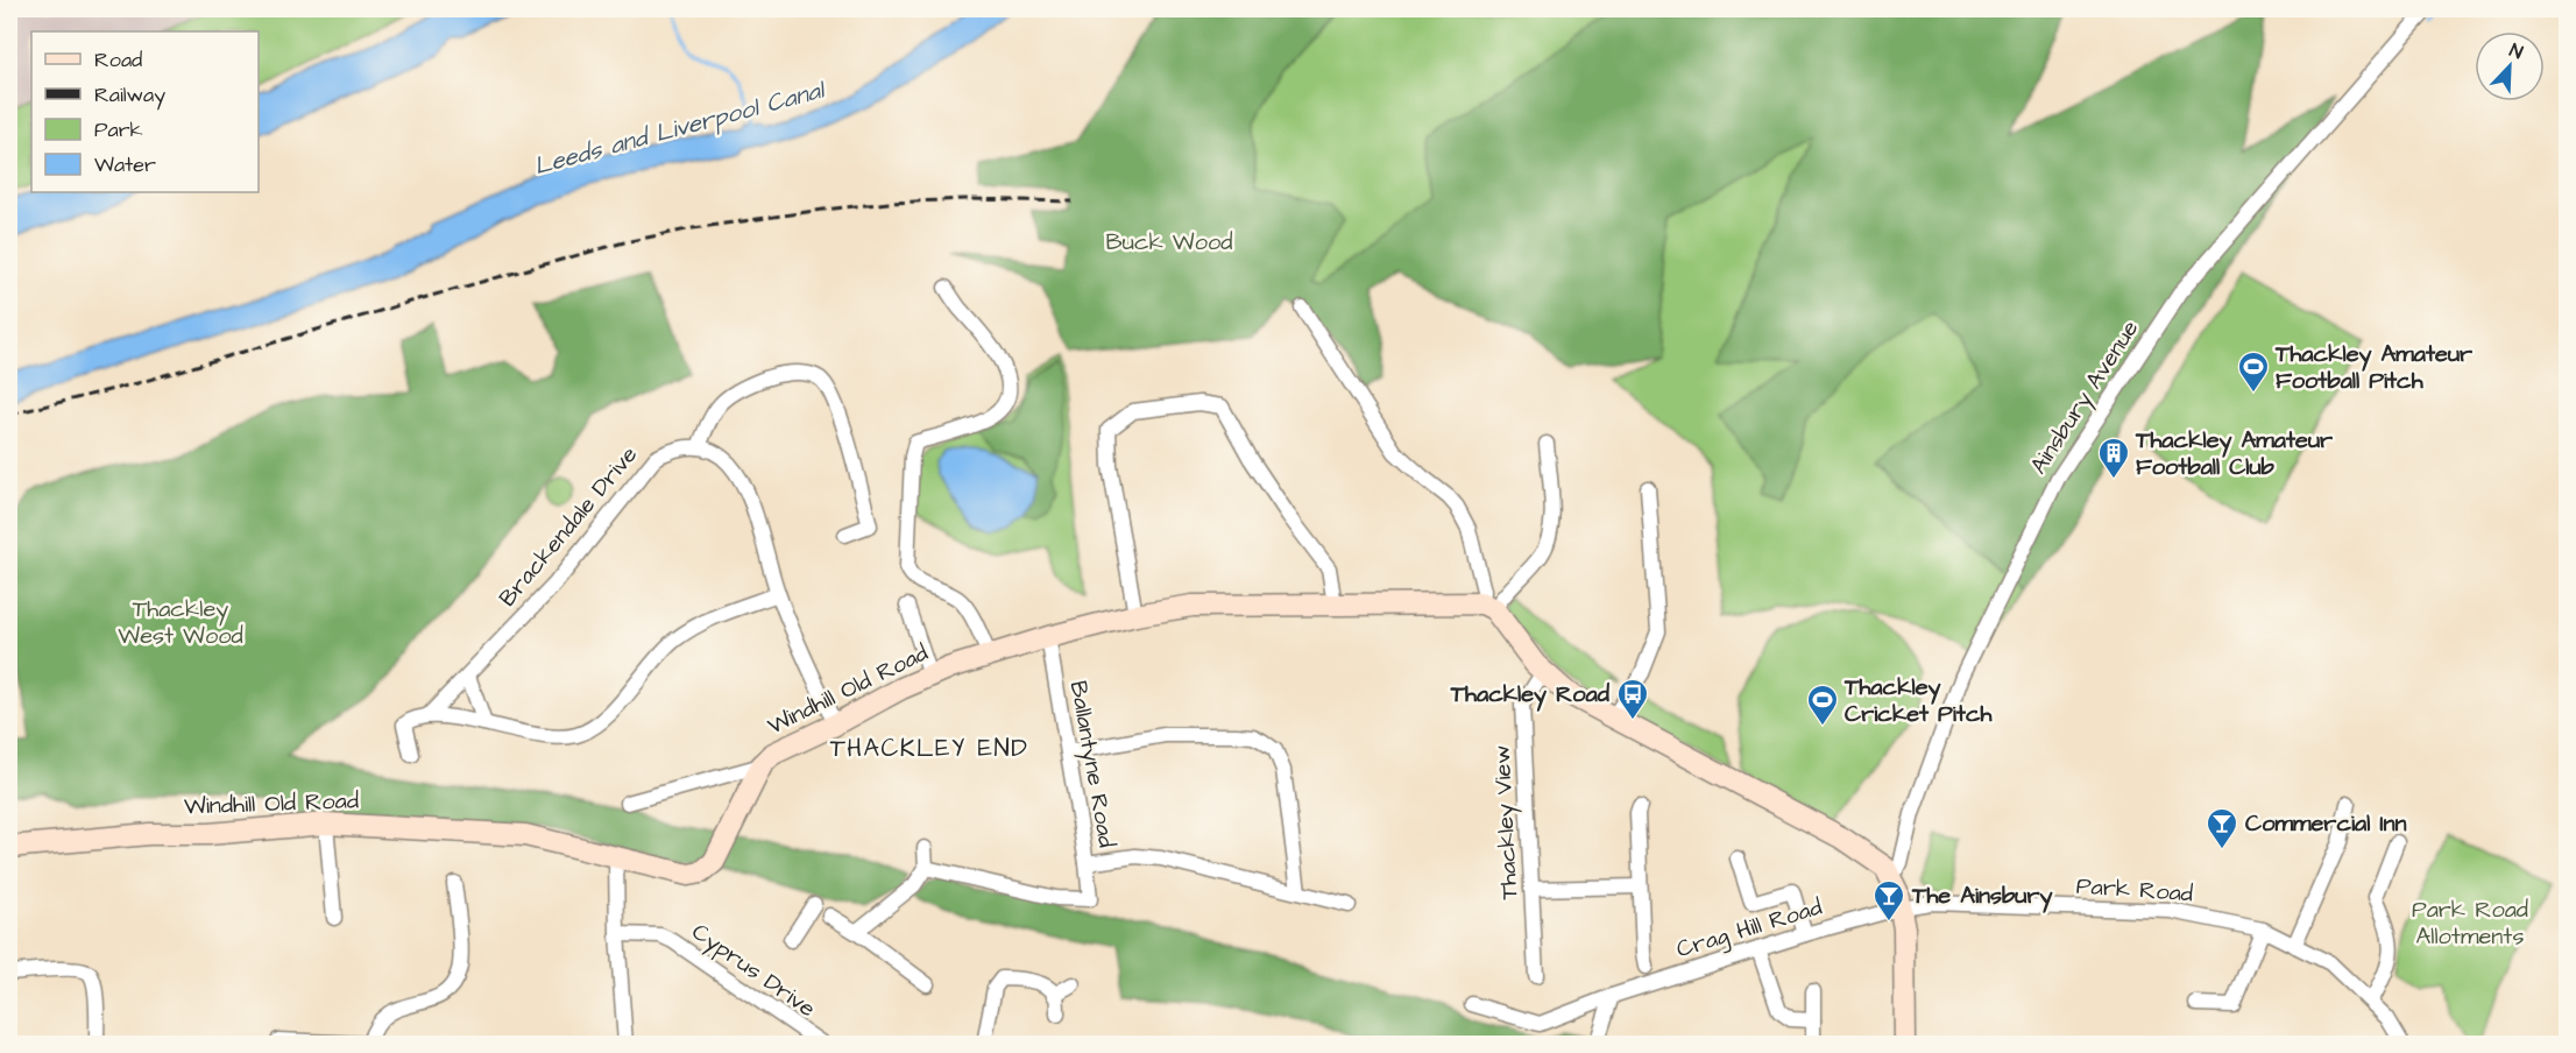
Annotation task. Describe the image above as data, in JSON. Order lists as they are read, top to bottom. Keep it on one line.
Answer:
{"streets":{"street":["Ainsbury Avenue","Brackendale Drive","Windhill Old Road","Ballantyne Road","Thackley View","Park Road","Crag Hill Road","Cyprus Drive"]},"crossings":[["Windhill Old Road","Ballantyne Road"],["Park Road","Crag Hill Road"]],"districts":["THACKLEY END"],"water":["Leeds and Liverpool Canal"],"parks":["Buck Wood","Thackley West Wood","Park Road Allotments"],"places":{"sports":["Thackley Amateur Football Pitch","Thackley Cricket Pitch"],"building":["Thackley Amateur Football Club"],"bus stop":["Thackley Road"],"bar":["Commercial Inn","The Ainsbury"]},"legend":["Road","Railway","Park","Water"],"north":"top right"}
